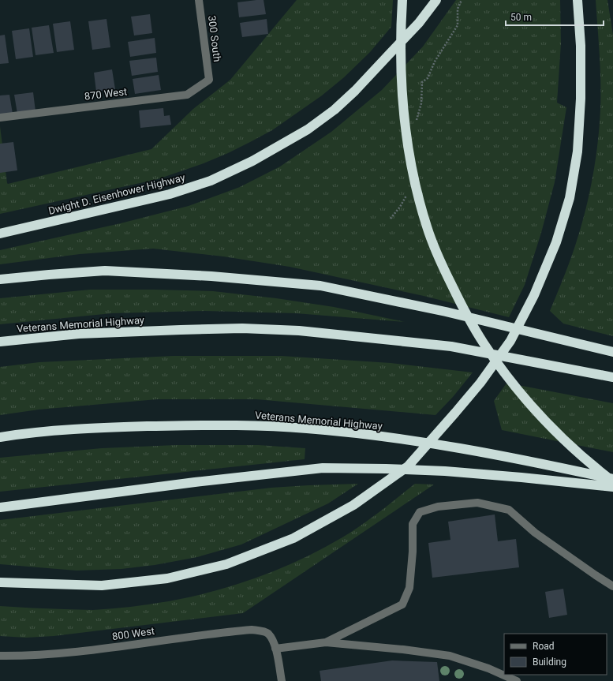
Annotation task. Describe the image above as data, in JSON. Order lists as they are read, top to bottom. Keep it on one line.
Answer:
{"streets":{"highway":["Dwight D. Eisenhower Highway","Veterans Memorial Highway"],"street":["300 South","870 West","800 West"]},"crossings":[["300 South","870 West"]],"legend":["Road","Building"],"scale_bar":"50 m"}
